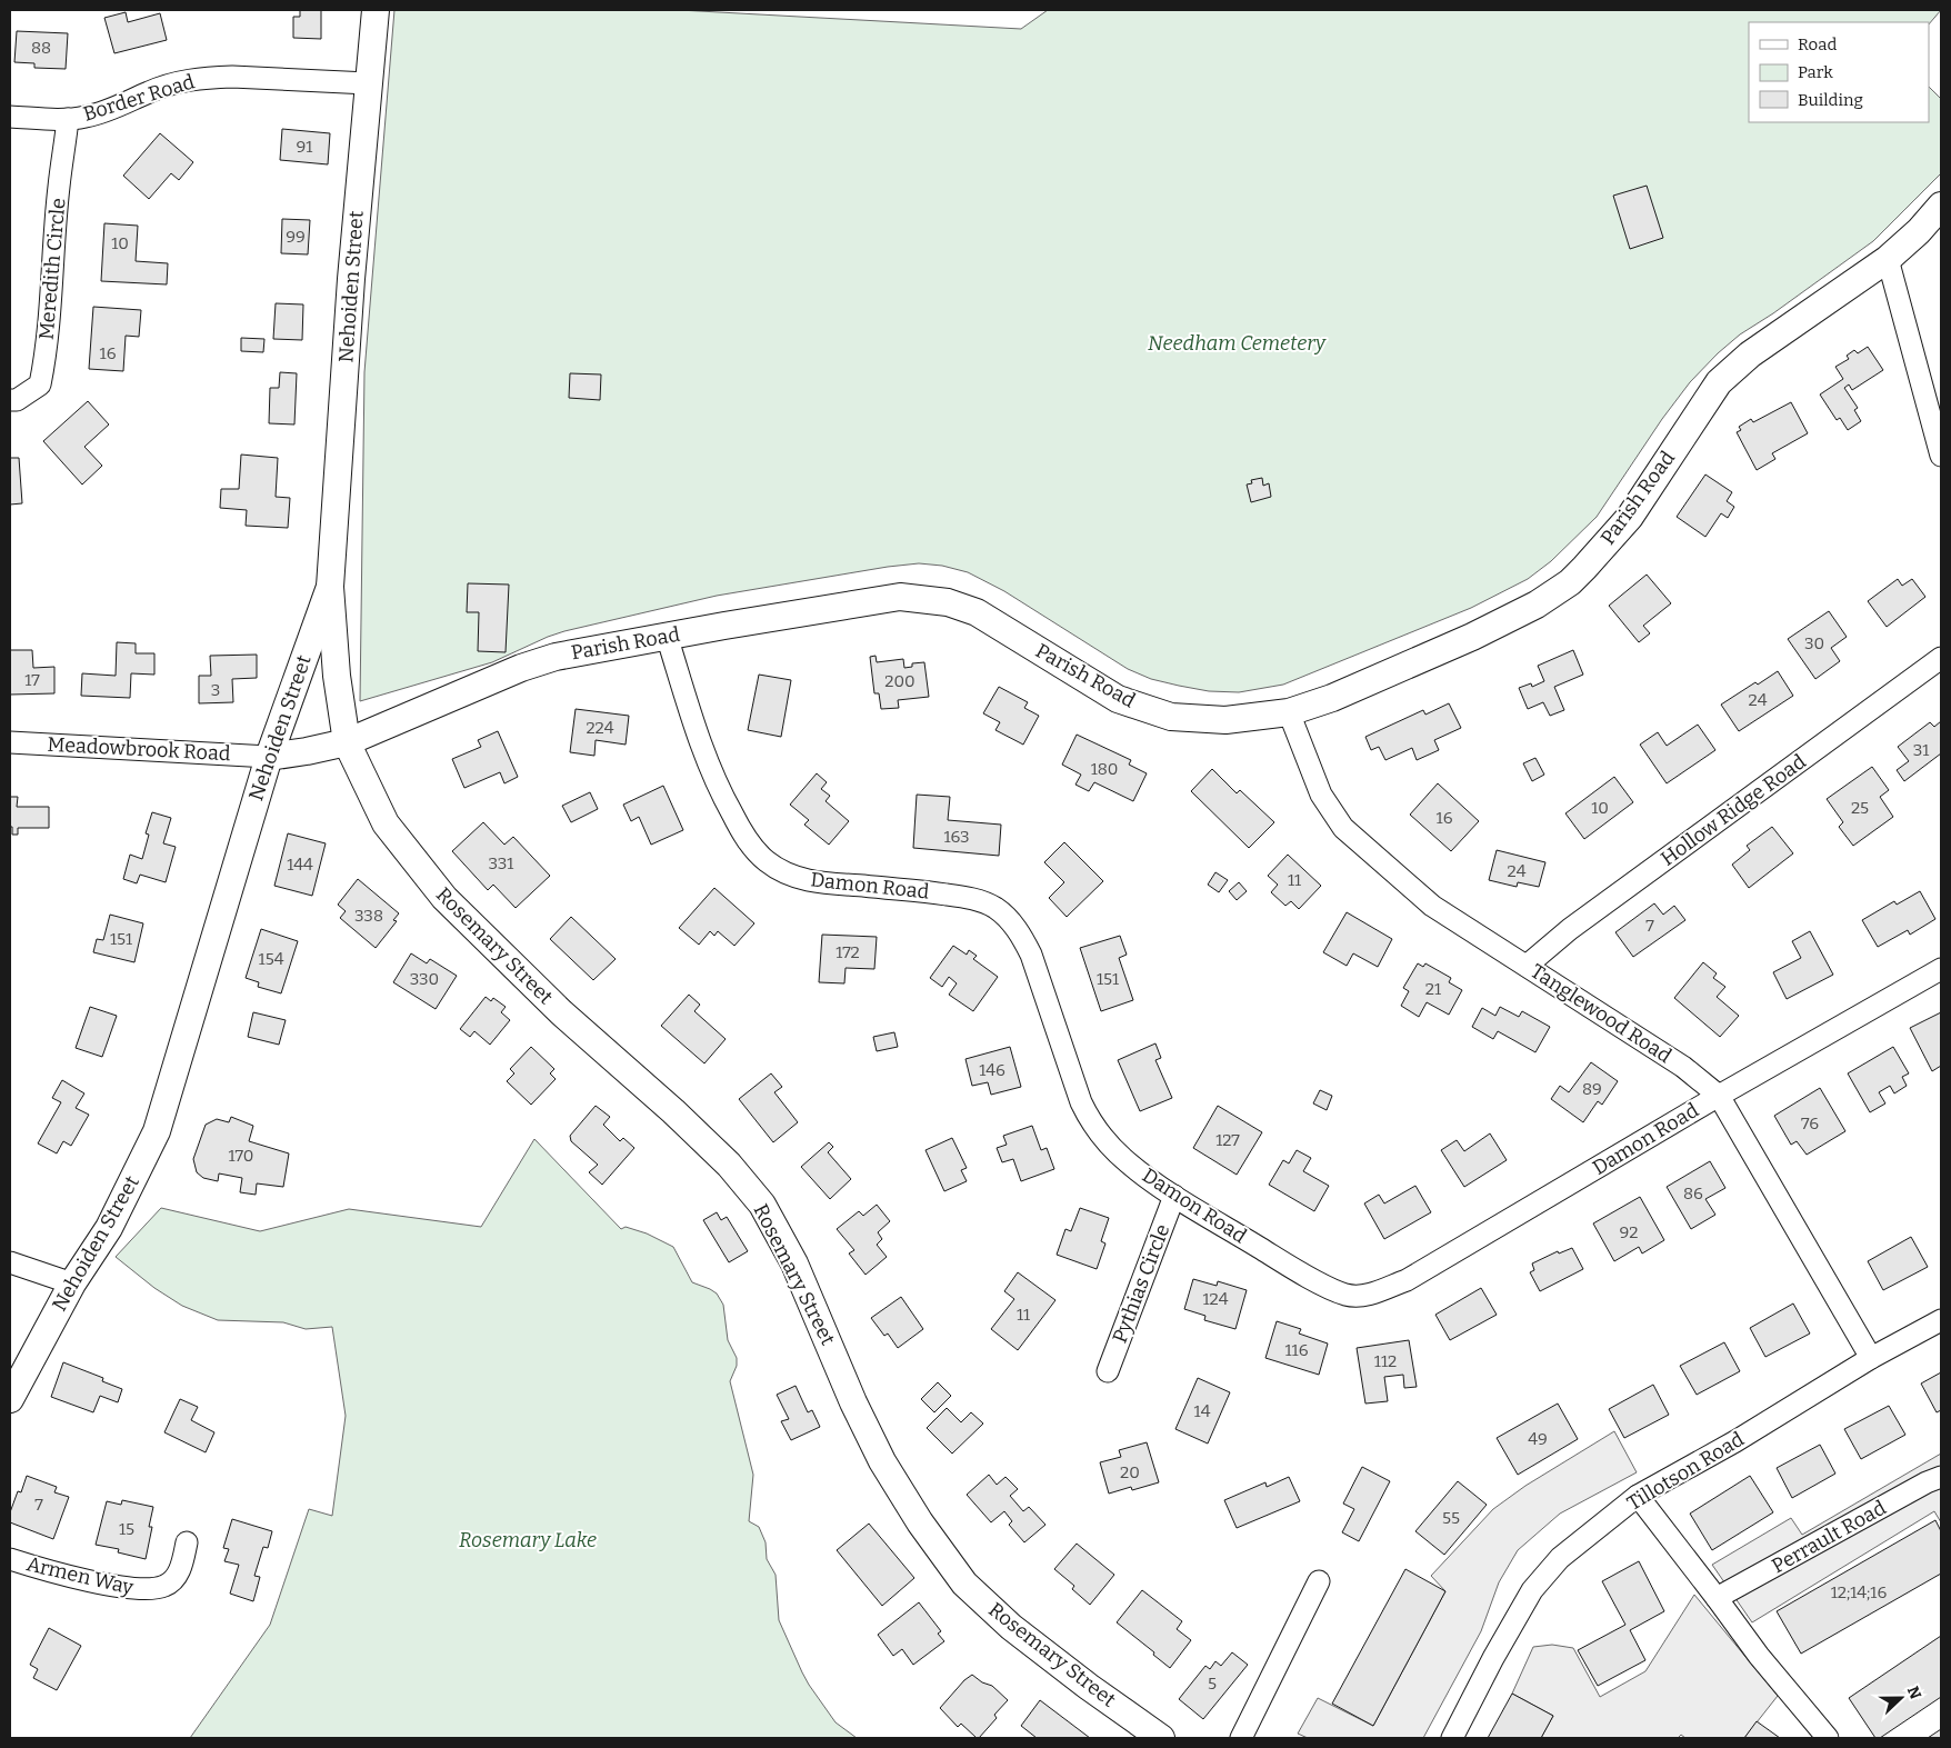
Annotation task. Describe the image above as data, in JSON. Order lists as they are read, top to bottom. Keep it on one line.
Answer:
{"streets":{"street":["Border Road","Meredith Circle","Nehoiden Street","Parish Road","Meadowbrook Road","Hollow Ridge Road","Damon Road","Rosemary Street","Tanglewood Road","Pythias Circle","Tillotson Road","Perrault Road","Armen Way"]},"crossings":[["Border Road","Meredith Circle"],["Border Road","Nehoiden Street"],["Nehoiden Street","Parish Road"],["Nehoiden Street","Meadowbrook Road"],["Nehoiden Street","Rosemary Street"],["Parish Road","Meadowbrook Road"],["Parish Road","Damon Road"],["Parish Road","Rosemary Street"],["Parish Road","Tanglewood Road"],["Hollow Ridge Road","Tanglewood Road"],["Damon Road","Tanglewood Road"],["Damon Road","Pythias Circle"],["Tanglewood Road","Tillotson Road"]],"parks":["Needham Cemetery","Rosemary Lake"],"house_numbers":["88","91","99","10","16","30","17","200","3","24","224","31","180","10","25","16","163","331","144","24","11","338","7","151","172","154","330","151","21","146","89","76","127","170","86","92","124","11","116","112","14","49","20","7","55","15","12;14;16","5"],"legend":["Road","Park","Building"],"north":"right"}
